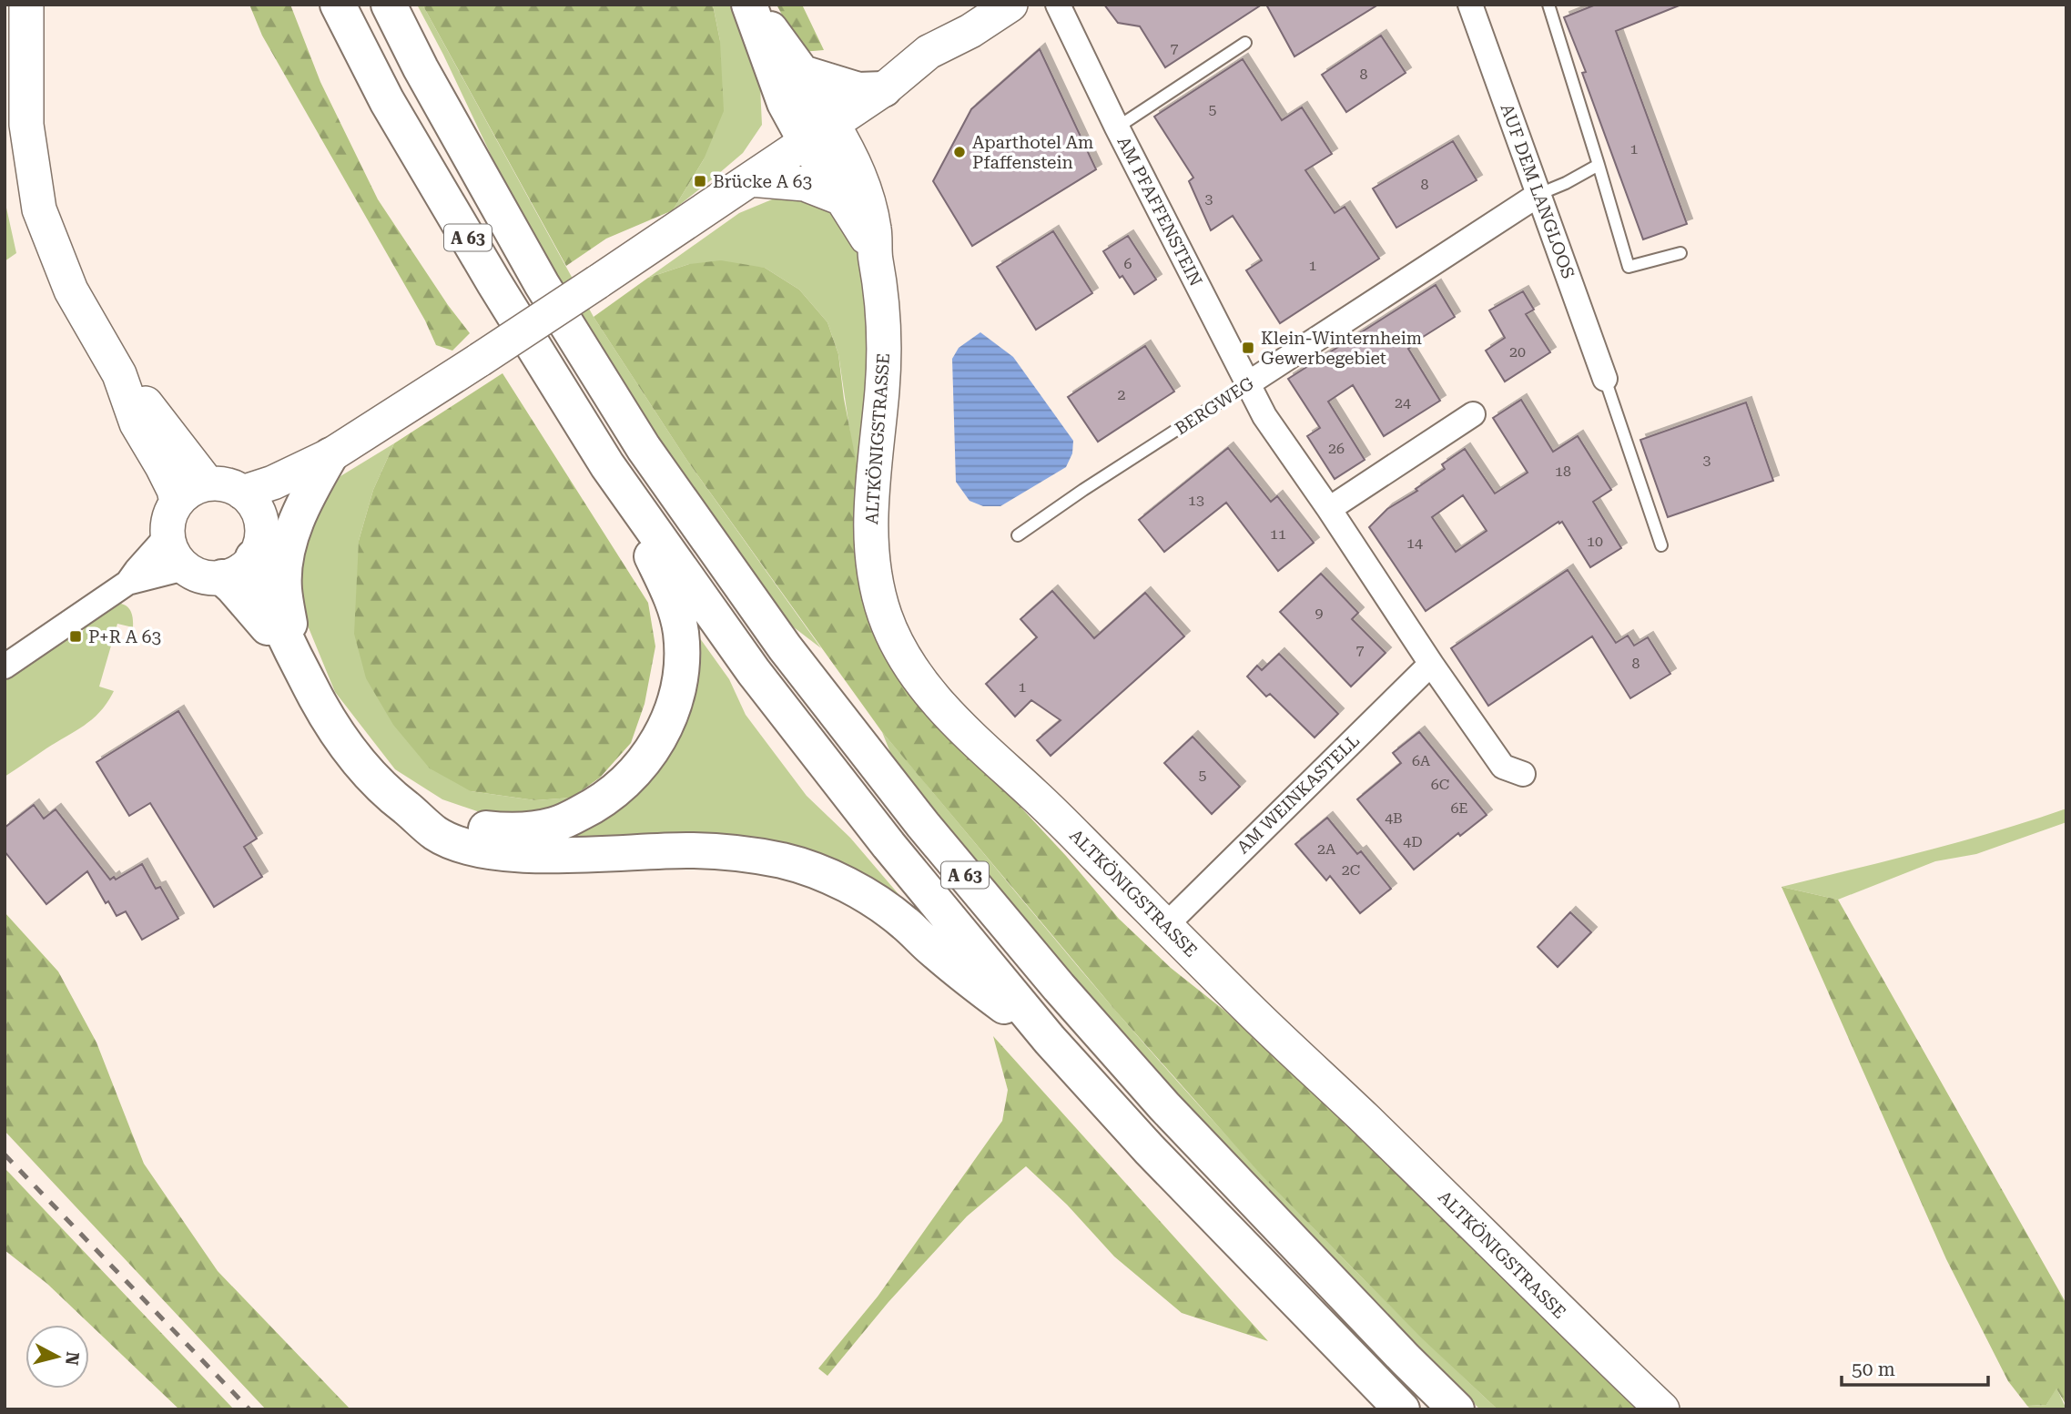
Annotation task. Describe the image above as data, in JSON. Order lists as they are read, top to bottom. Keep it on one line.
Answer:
{"streets":{"highway":["A 63"],"main road":["ALTKÖNIGSTRASSE"],"street":["AUF DEM LANGLOOS","AM PFAFFENSTEIN","BERGWEG","AM WEINKASTELL"]},"crossings":[["AUF DEM LANGLOOS","BERGWEG"],["AM PFAFFENSTEIN","BERGWEG"],["ALTKÖNIGSTRASSE","AM WEINKASTELL"]],"places":{"other":["Aparthotel Am Pfaffenstein"],"transit":["Brücke A 63","Klein-Winternheim Gewerbegebiet","P+R A 63"]},"house_numbers":["7","8","5","1","8","3","6","1","20","2","24","26","3","18","13","11","10","14","9","7","8","1","6A","5","6C","6E","4B","4D","2A","2C"],"scale_bar":"50 m","north":"right"}
